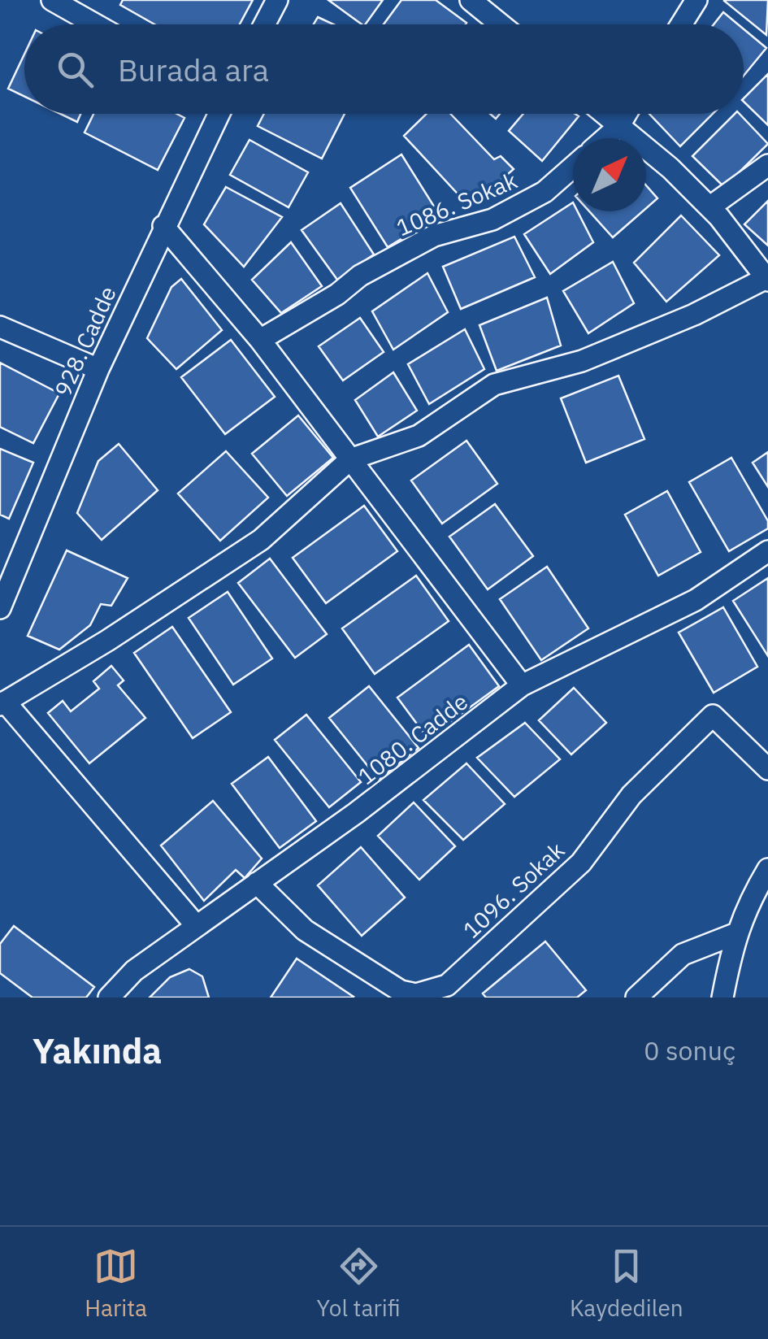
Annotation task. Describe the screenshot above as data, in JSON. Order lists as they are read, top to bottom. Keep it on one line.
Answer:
{"streets":{"street":["1086. Sokak","928. Cadde","1080. Cadde","1096. Sokak"]},"crossings":[["1080. Cadde","1096. Sokak"]],"north":"top right","page":{"search":"Burada ara","heading":["Yakında","0 sonuç"],"nav":["Harita","Yol tarifi","Kaydedilen"]}}
